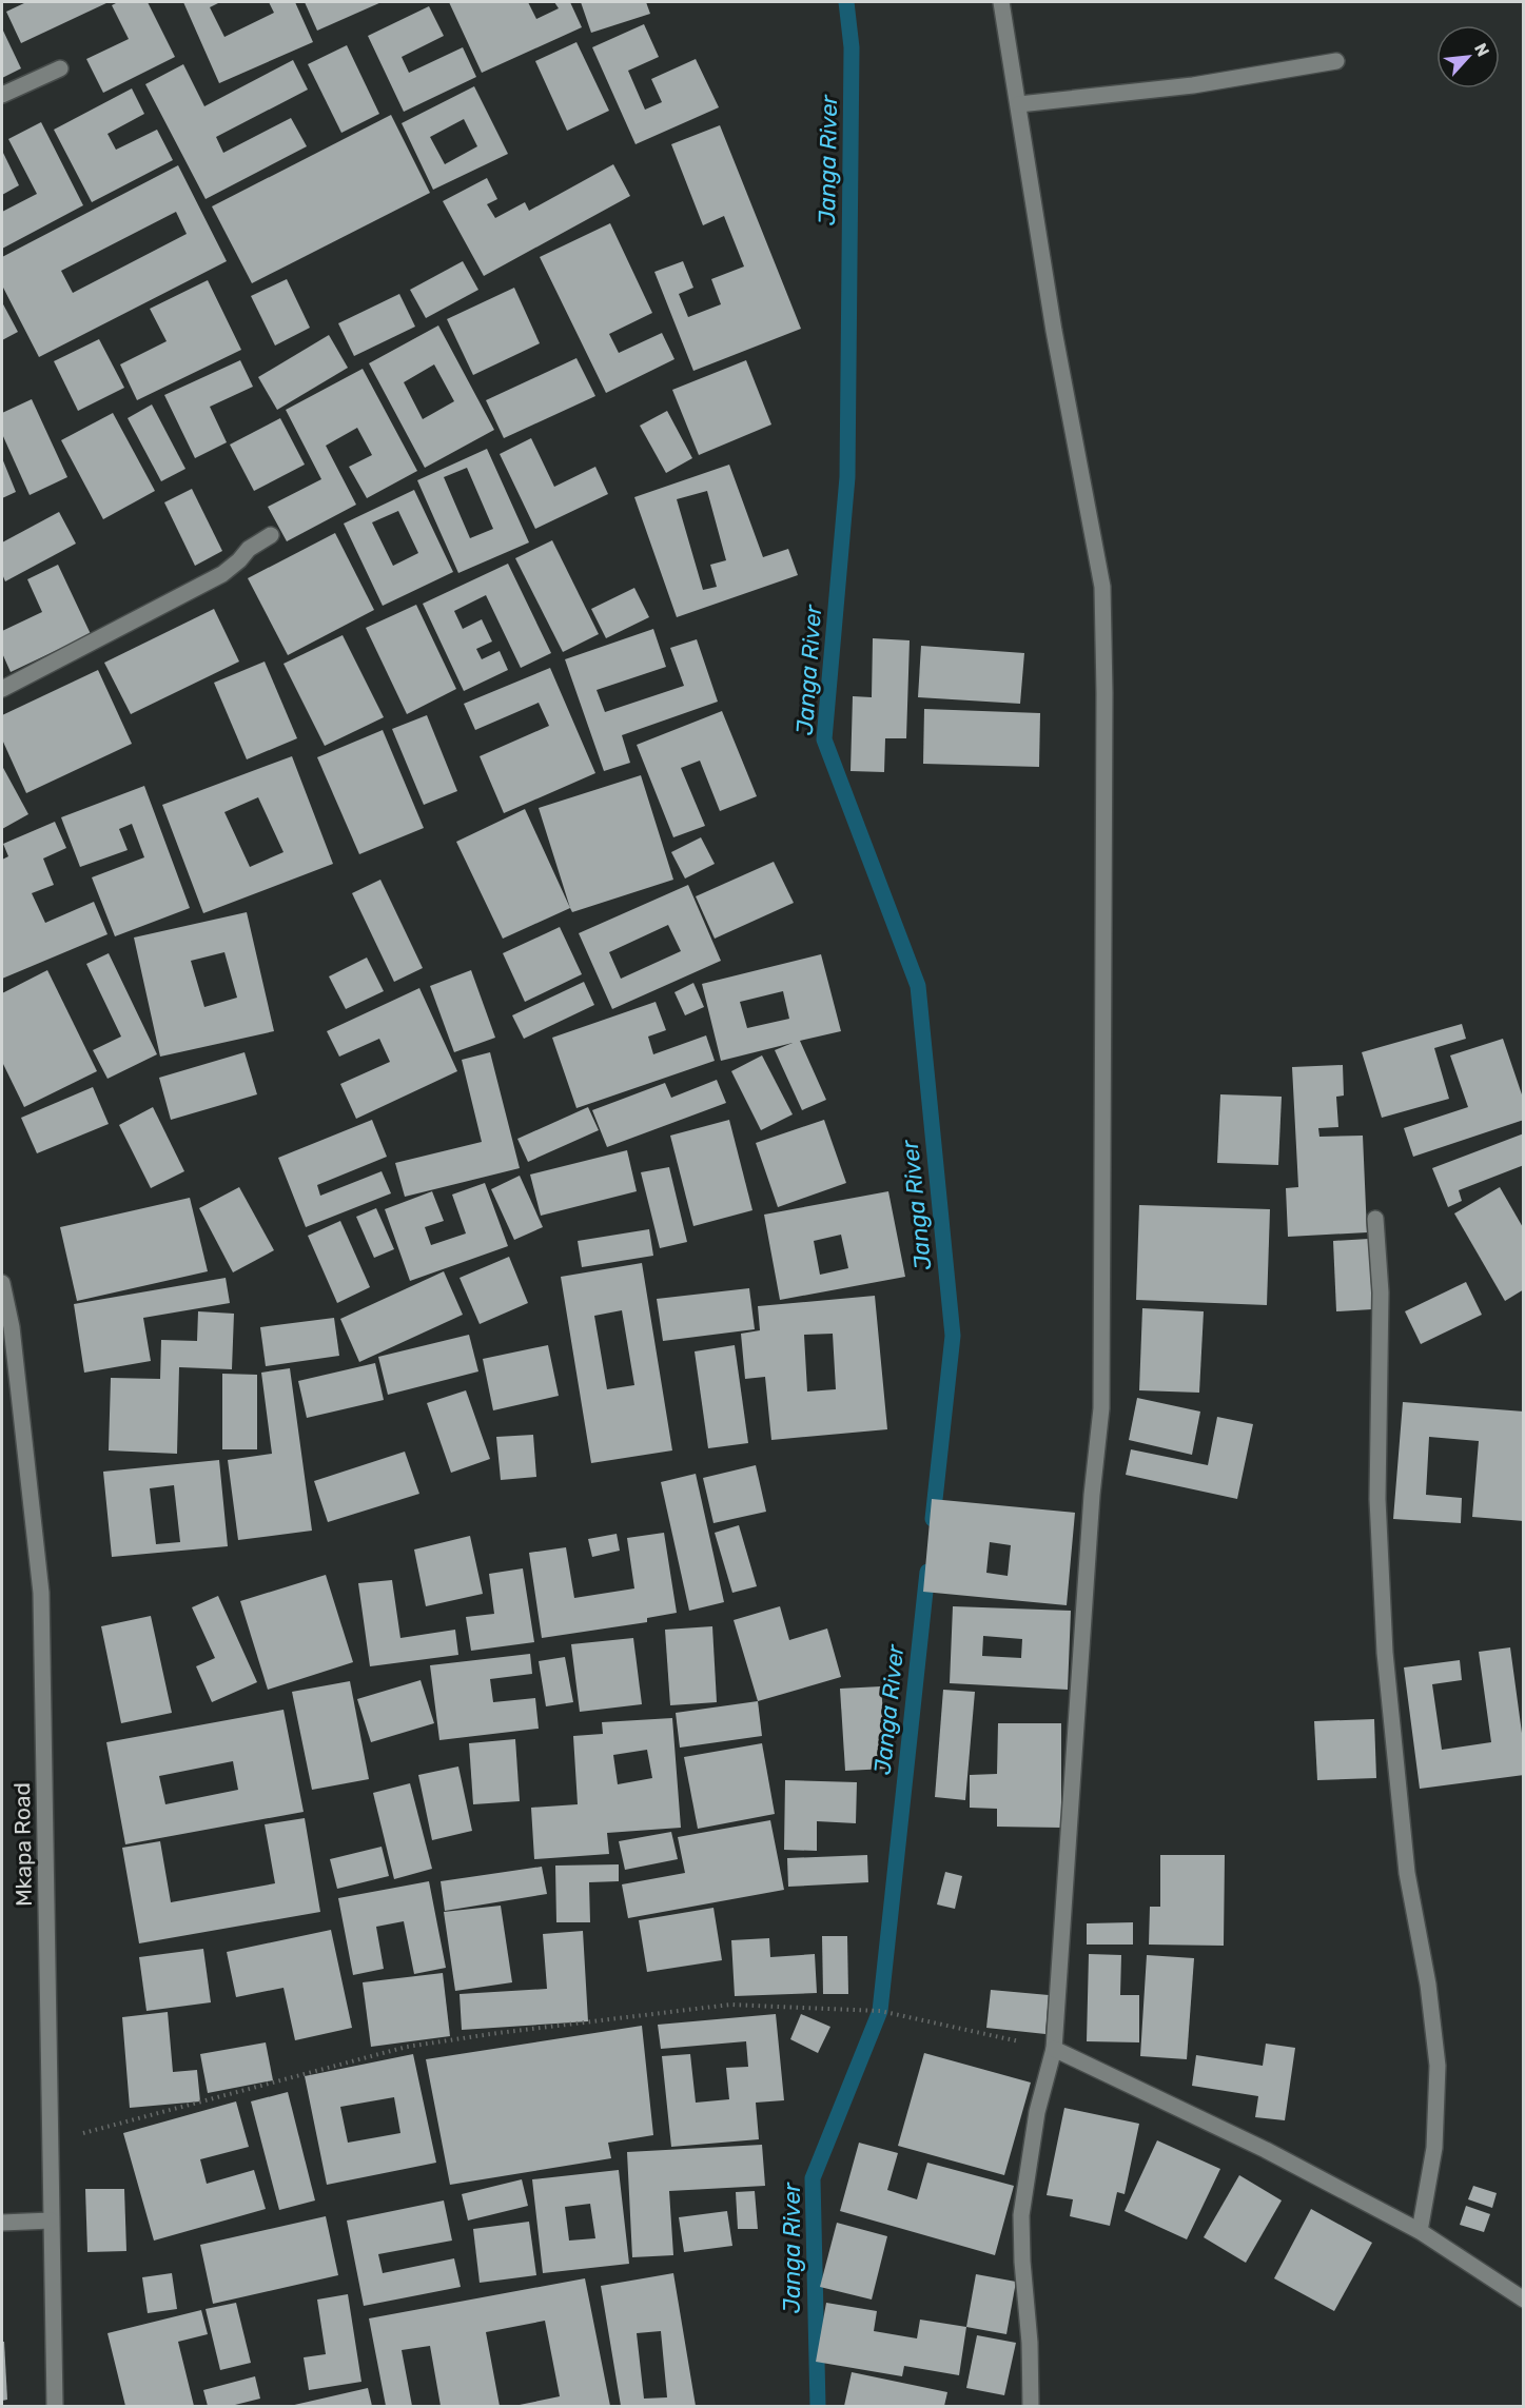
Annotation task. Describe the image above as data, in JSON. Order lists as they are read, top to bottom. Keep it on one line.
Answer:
{"streets":{"street":["Mkapa Road"]},"water":["Janga River"],"north":"top right"}
